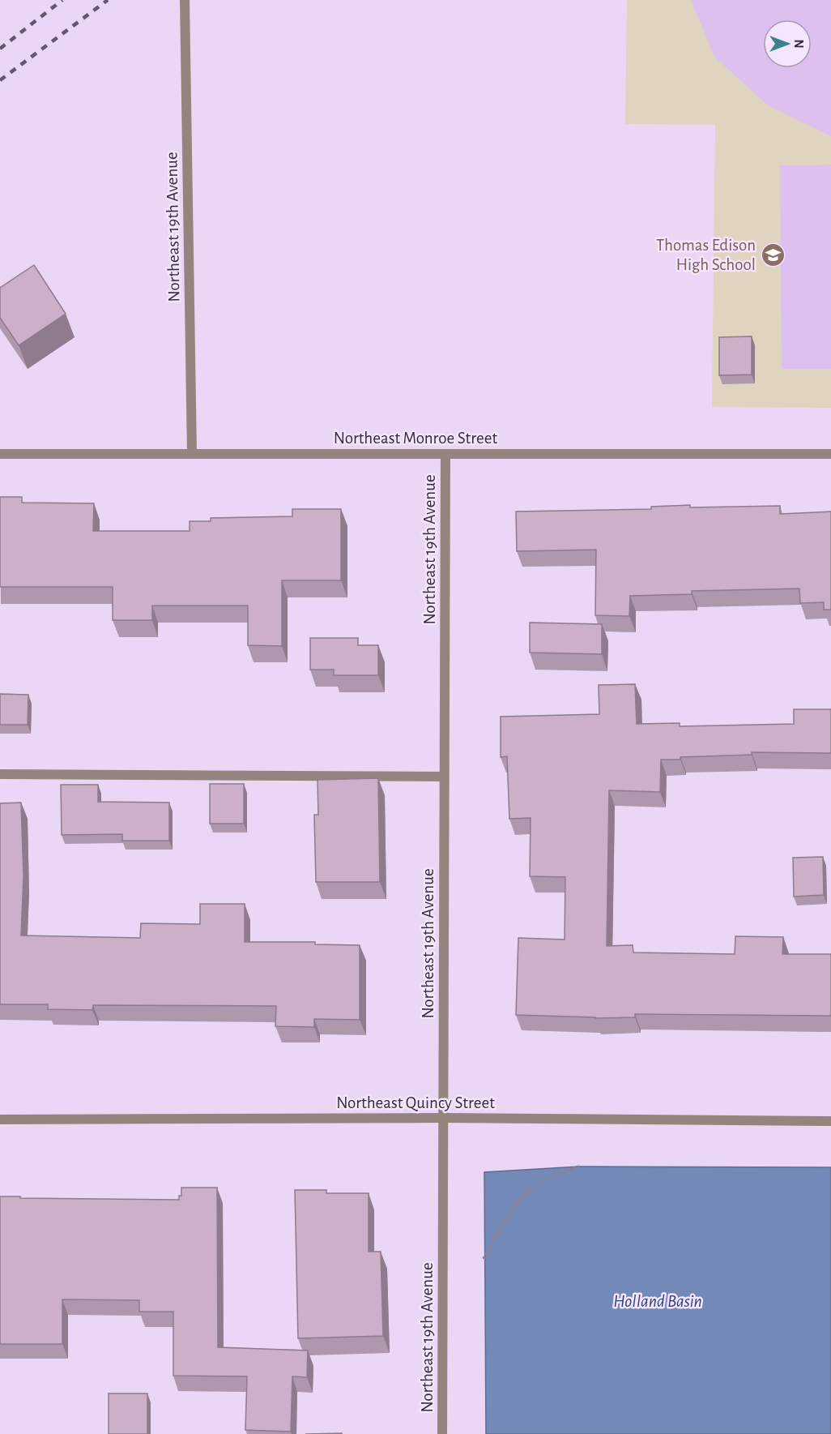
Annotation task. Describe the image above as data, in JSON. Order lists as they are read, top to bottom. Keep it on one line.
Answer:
{"streets":{"street":["Northeast 19th Avenue","Northeast Monroe Street","Northeast Quincy Street"]},"crossings":[["Northeast 19th Avenue","Northeast Monroe Street"],["Northeast 19th Avenue","Northeast Quincy Street"]],"water":["Holland Basin"],"places":{"school or university":["Thomas Edison High School"]},"north":"right"}
